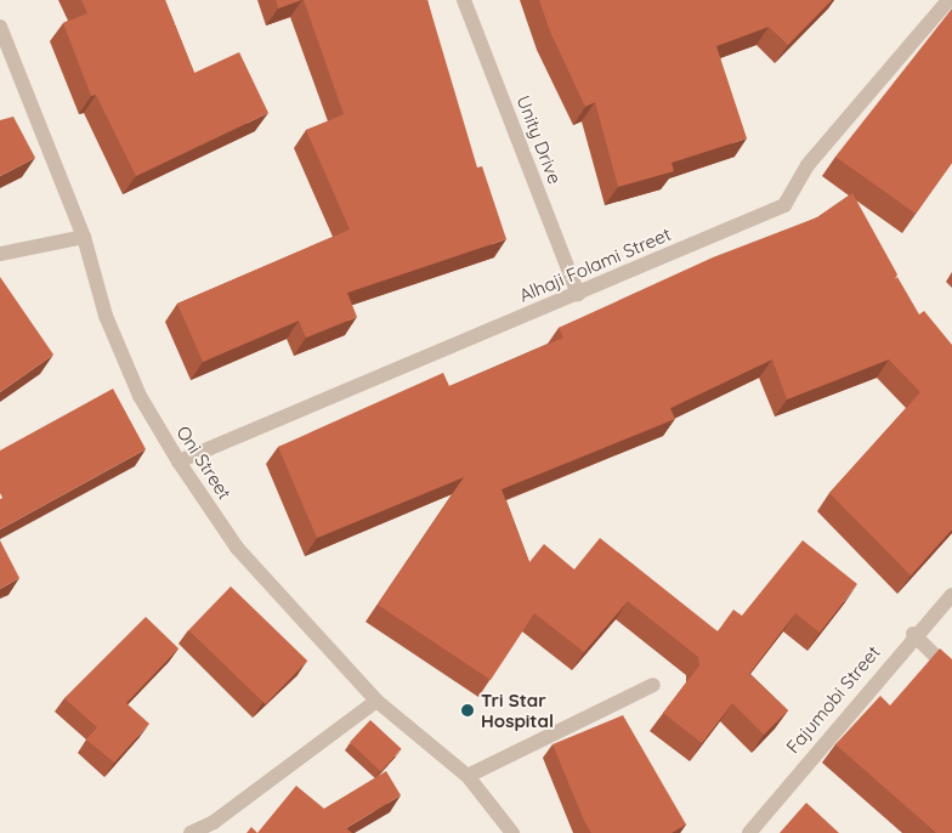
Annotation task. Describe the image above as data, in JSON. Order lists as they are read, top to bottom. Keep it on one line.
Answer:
{"streets":{"street":["Unity Drive","Alhaji Folami Street","Oni Street","Fajumobi Street"]},"crossings":[["Unity Drive","Alhaji Folami Street"],["Alhaji Folami Street","Oni Street"]],"places":["Tri Star Hospital"]}
